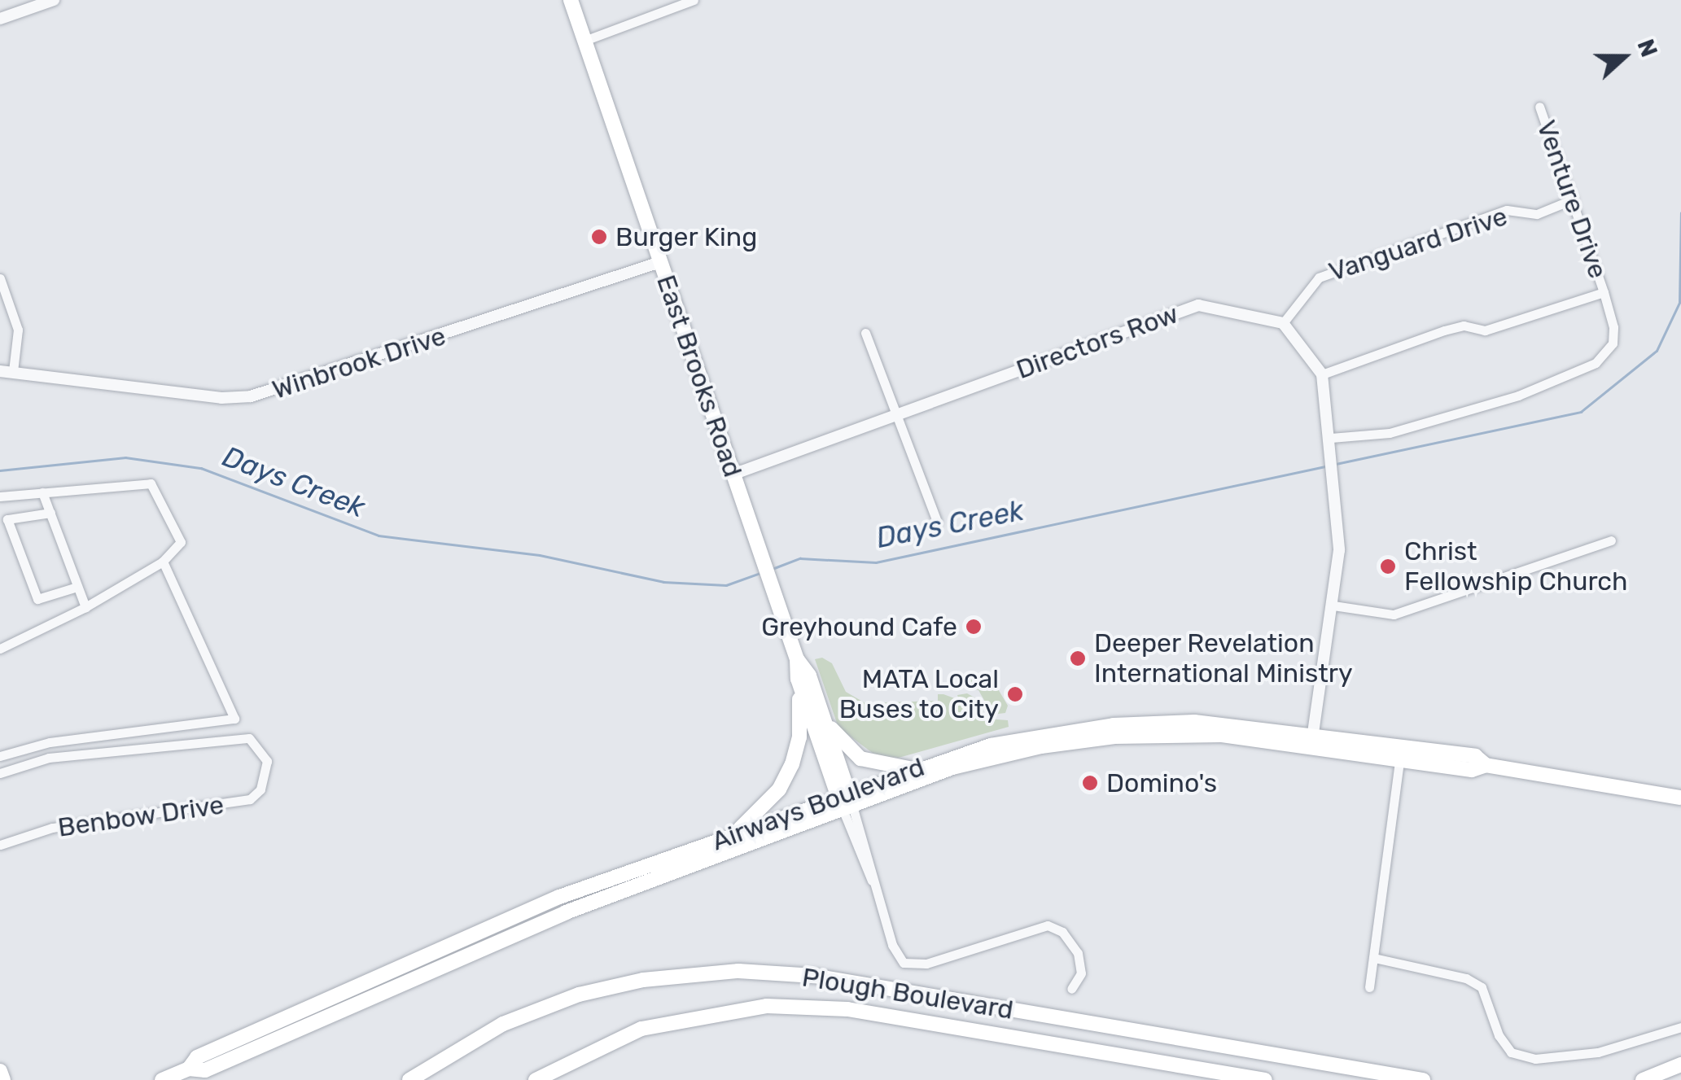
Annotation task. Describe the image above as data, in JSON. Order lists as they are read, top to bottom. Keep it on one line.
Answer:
{"streets":{"main road":["East Brooks Road","Airways Boulevard","Plough Boulevard"],"street":["Venture Drive","Vanguard Drive","Directors Row","Winbrook Drive","Benbow Drive"]},"crossings":[["Venture Drive","Vanguard Drive"],["Vanguard Drive","Directors Row"],["Directors Row","East Brooks Road"],["Winbrook Drive","East Brooks Road"],["East Brooks Road","Airways Boulevard"]],"water":["Days Creek"],"places":["Burger King","Christ Fellowship Church","Greyhound Cafe","Deeper Revelation International Ministry","MATA Local Buses to City","Domino's"],"north":"right"}
